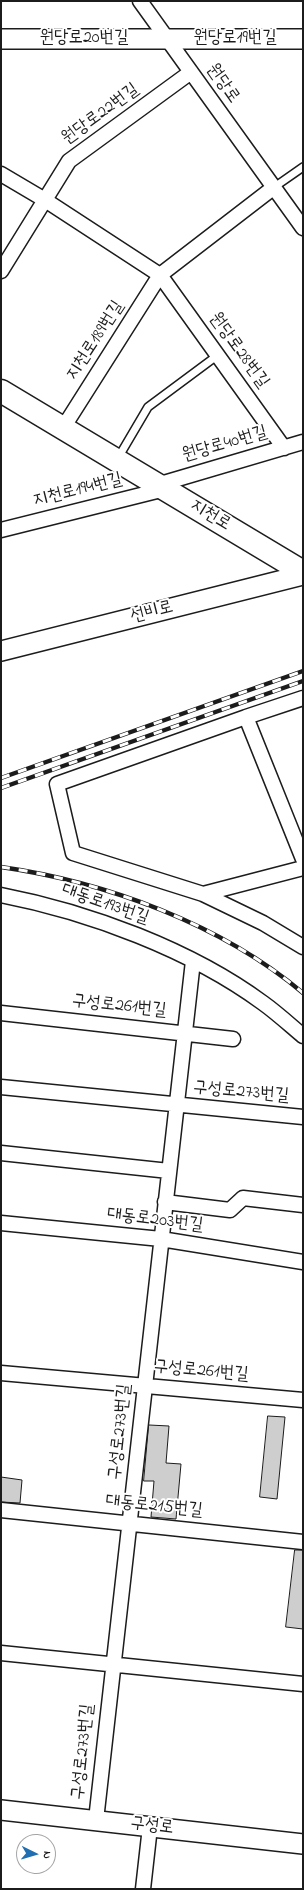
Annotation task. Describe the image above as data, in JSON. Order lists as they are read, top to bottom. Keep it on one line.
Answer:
{"streets":{"main road":["원당로20번길","원당로19번길","지천로","선비로","구성로"],"street":["원당로","원당로22번길","지천로189번길","원당로28번길","원당로40번길","지천로194번길","대동로193번길","구성로261번길","구성로273번길","대동로203번길","대동로215번길"]},"crossings":[["원당로20번길","원당로19번길"],["원당로20번길","원당로"],["원당로19번길","원당로"],["원당로","원당로22번길"],["원당로22번길","원당로28번길"],["지천로189번길","원당로28번길"],["지천로189번길","지천로"],["원당로28번길","원당로40번길"],["원당로40번길","지천로194번길"],["원당로40번길","지천로"],["지천로194번길","지천로"],["지천로","선비로"],["대동로193번길","구성로273번길"],["구성로261번길","구성로273번길"],["구성로273번길","대동로203번길"],["구성로273번길","대동로215번길"],["구성로273번길","구성로"]],"north":"right"}
